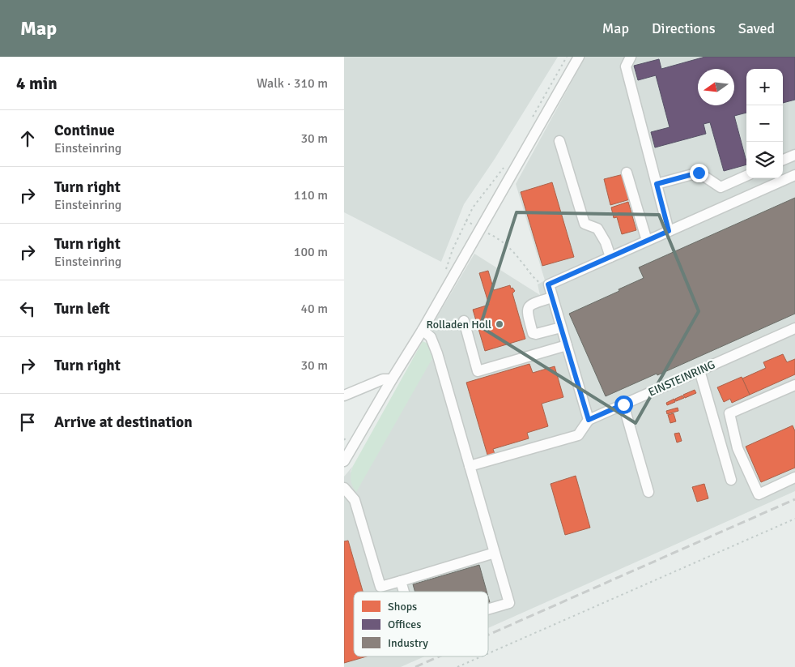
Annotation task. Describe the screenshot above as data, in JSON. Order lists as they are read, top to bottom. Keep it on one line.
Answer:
{"streets":{"street":["EINSTEINRING"]},"places":["Rolladen Holl"],"legend":["Shops","Offices","Industry"],"north":"left","page":{"header":"Map","nav":["Map","Directions","Saved"],"heading":["4 min","Walk · 310 m"],"map_buttons":["+","−"],"list":[["Continue","Einsteinring","30 m"],["Turn right","Einsteinring","110 m"],["Turn right","Einsteinring","100 m"],["Turn left","40 m"],["Turn right","30 m"],"Arrive at destination"]}}
